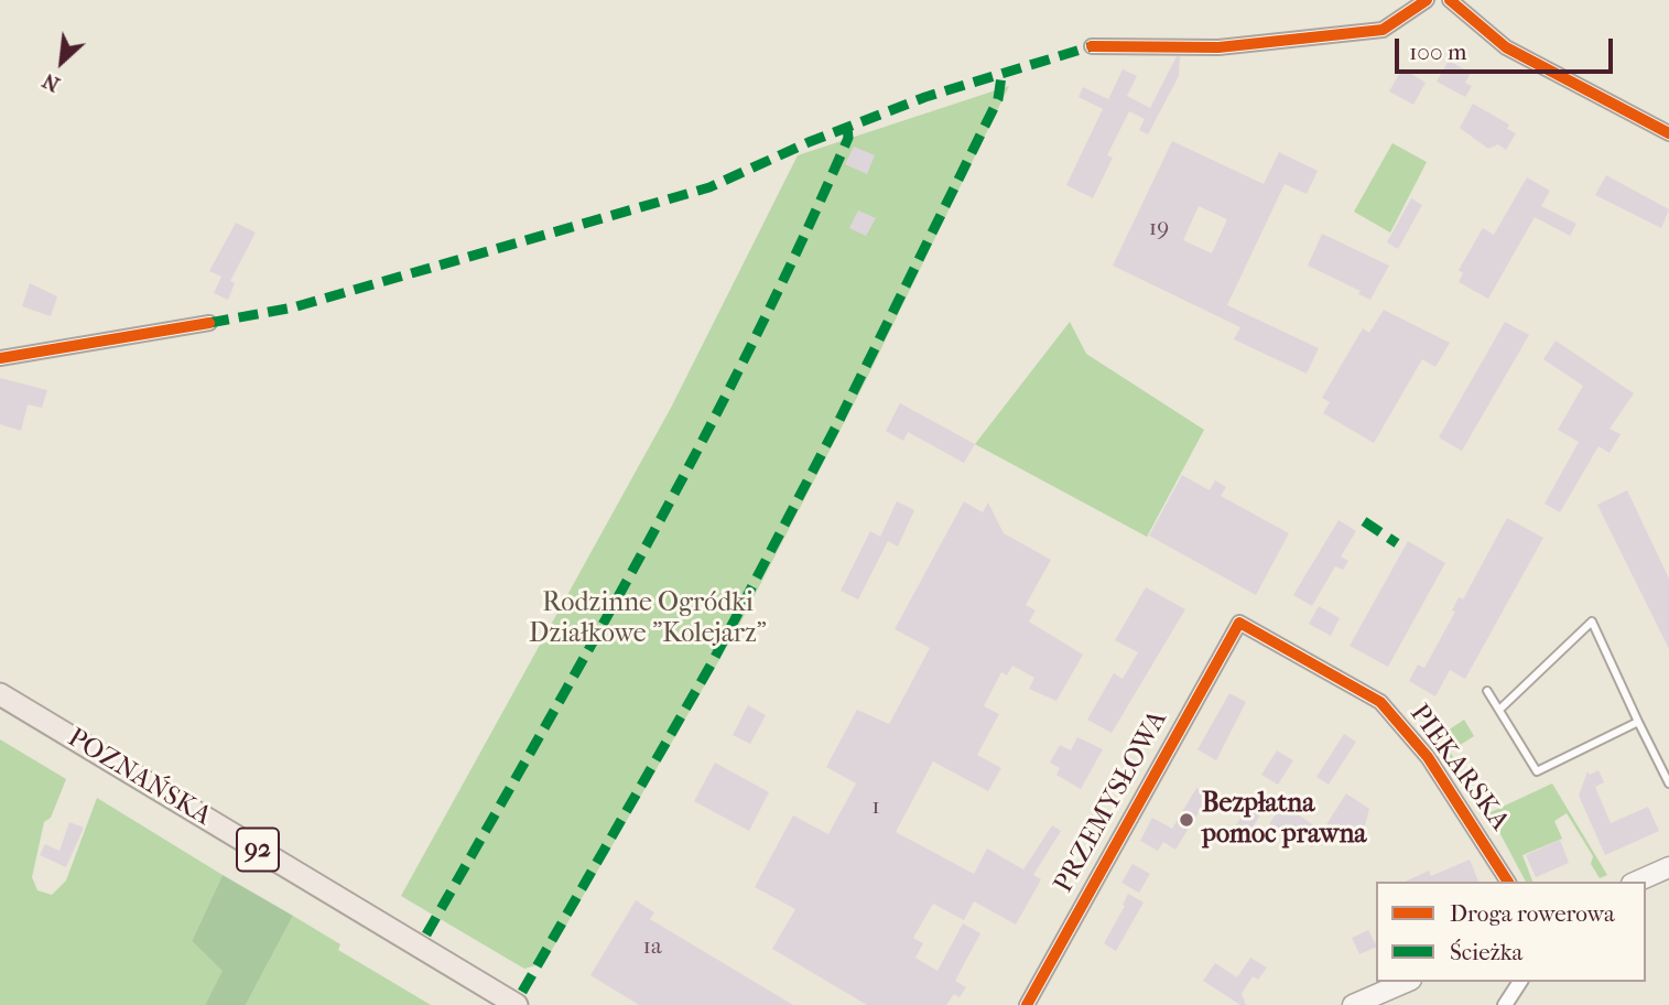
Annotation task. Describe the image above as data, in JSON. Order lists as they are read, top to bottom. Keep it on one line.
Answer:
{"streets":{"main road":["POZNAŃSKA","92"],"street":["PIEKARSKA","PRZEMYSŁOWA"]},"crossings":[["PIEKARSKA","PRZEMYSŁOWA"]],"parks":["Rodzinne Ogródki Działkowe \"Kolejarz\""],"places":["Bezpłatna pomoc prawna"],"house_numbers":["19","1","1a"],"legend":["Droga rowerowa","Ścieżka"],"scale_bar":"100 m","north":"bottom left"}
